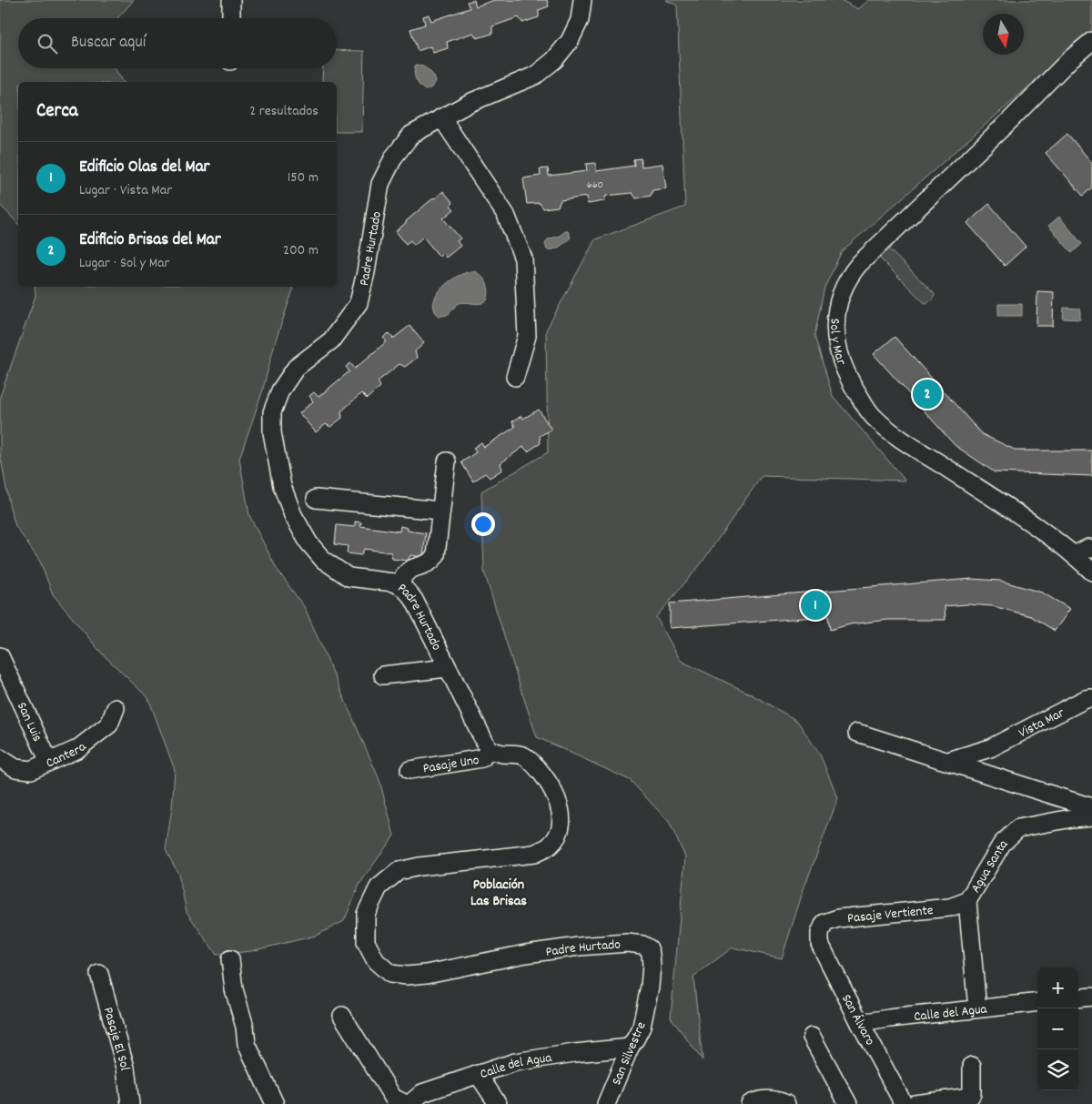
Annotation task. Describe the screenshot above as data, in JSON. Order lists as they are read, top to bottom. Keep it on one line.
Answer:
{"streets":{"street":["Padre Hurtado","Sol y Mar","San Luis","Vista Mar","Cantera","Pasaje Uno","Agua Santa","Pasaje Vertiente","Calle del Agua","San Álvaro","Pasaje El Sol","San Silvestre"]},"crossings":[["Padre Hurtado","Pasaje Uno"],["Padre Hurtado","San Silvestre"],["San Luis","Cantera"],["Agua Santa","Pasaje Vertiente"],["Agua Santa","Calle del Agua"],["Pasaje Vertiente","San Álvaro"],["Calle del Agua","San Álvaro"],["Calle del Agua","San Silvestre"]],"districts":["Población Las Brisas"],"house_numbers":["660"],"north":"bottom","page":{"search":"Buscar aquí","heading":["Cerca","2 resultados"],"list":[{"mark":"1","name":"Edificio Olas del Mar","note":"Lugar · Vista Mar","value":"150 m"},{"mark":"2","name":"Edificio Brisas del Mar","note":"Lugar · Sol y Mar","value":"200 m"}],"pins":["2","1"],"map_buttons":["+","−"]}}
